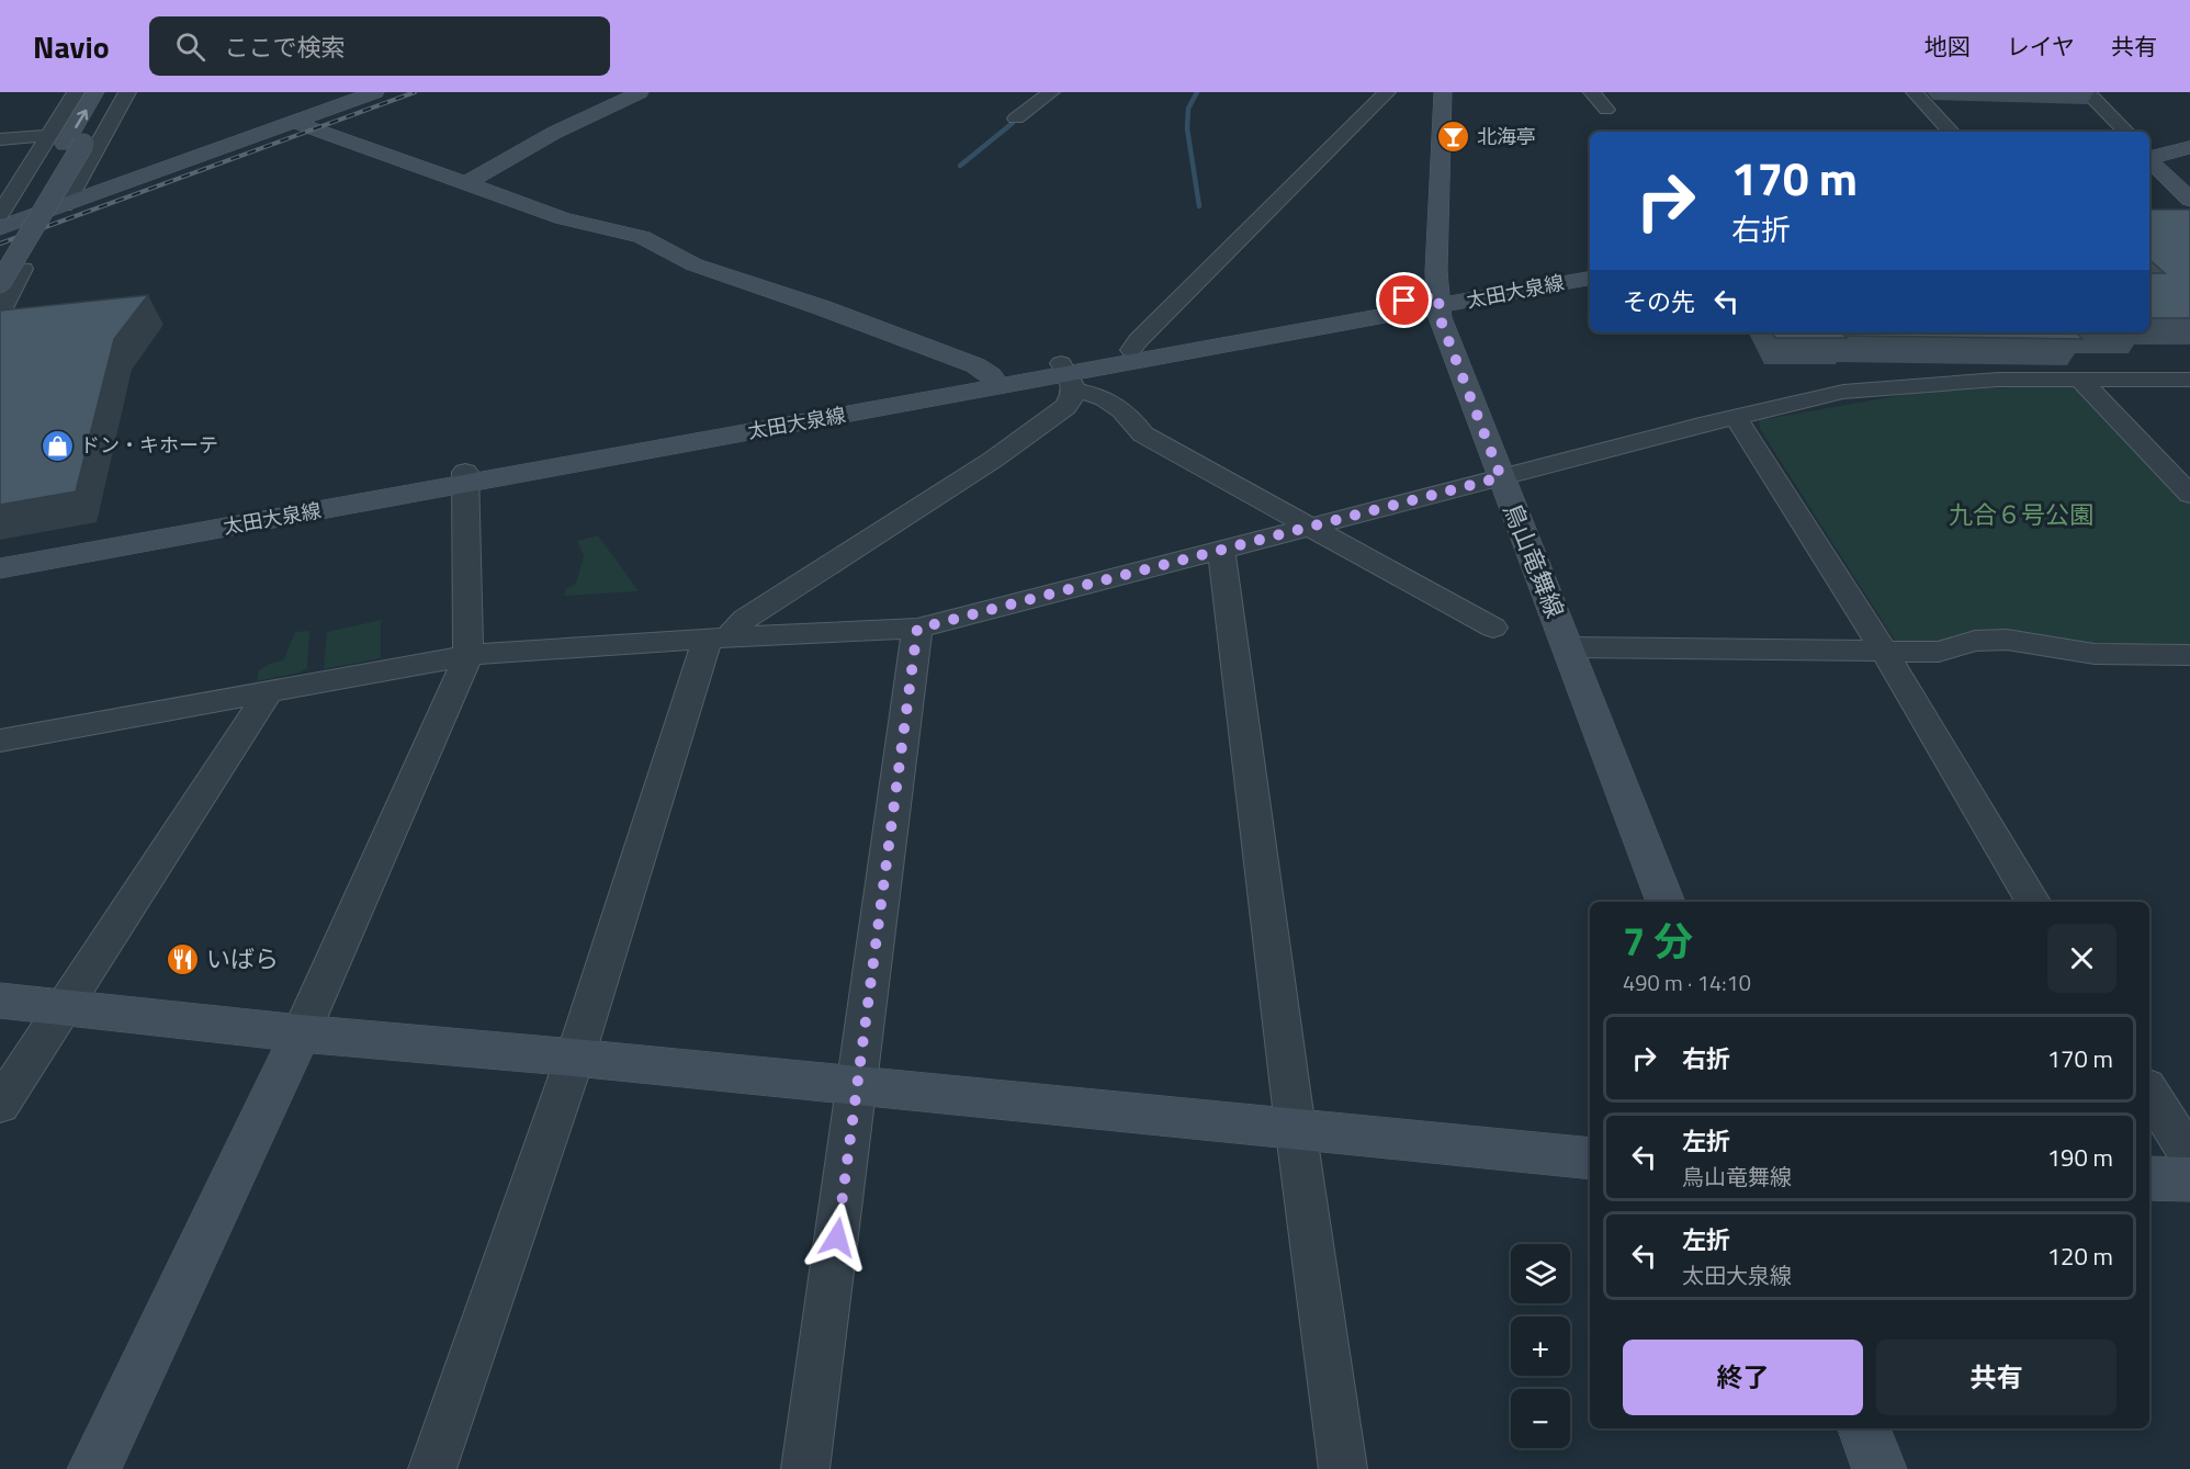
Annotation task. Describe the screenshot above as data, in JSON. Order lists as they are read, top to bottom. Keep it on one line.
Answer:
{"streets":{"street":["太田大泉線","鳥山竜舞線"]},"crossings":[["太田大泉線","鳥山竜舞線"]],"parks":["九合６号公園"],"places":{"bar":["北海亭"],"shop":["ドン・キホーテ"],"restaurant":["いばら"]},"page":{"header":"Navio","search":"ここで検索","nav":["地図","レイヤ","共有"],"turn":["170 m","右折"],"then":"その先","heading":["7 分","490 m · 14:10"],"list":[{"name":"右折","value":"170 m"},{"name":"左折","note":"鳥山竜舞線","value":"190 m"},{"name":"左折","note":"太田大泉線","value":"120 m"}],"map_buttons":["+","−"],"buttons":["終了","共有"]}}
